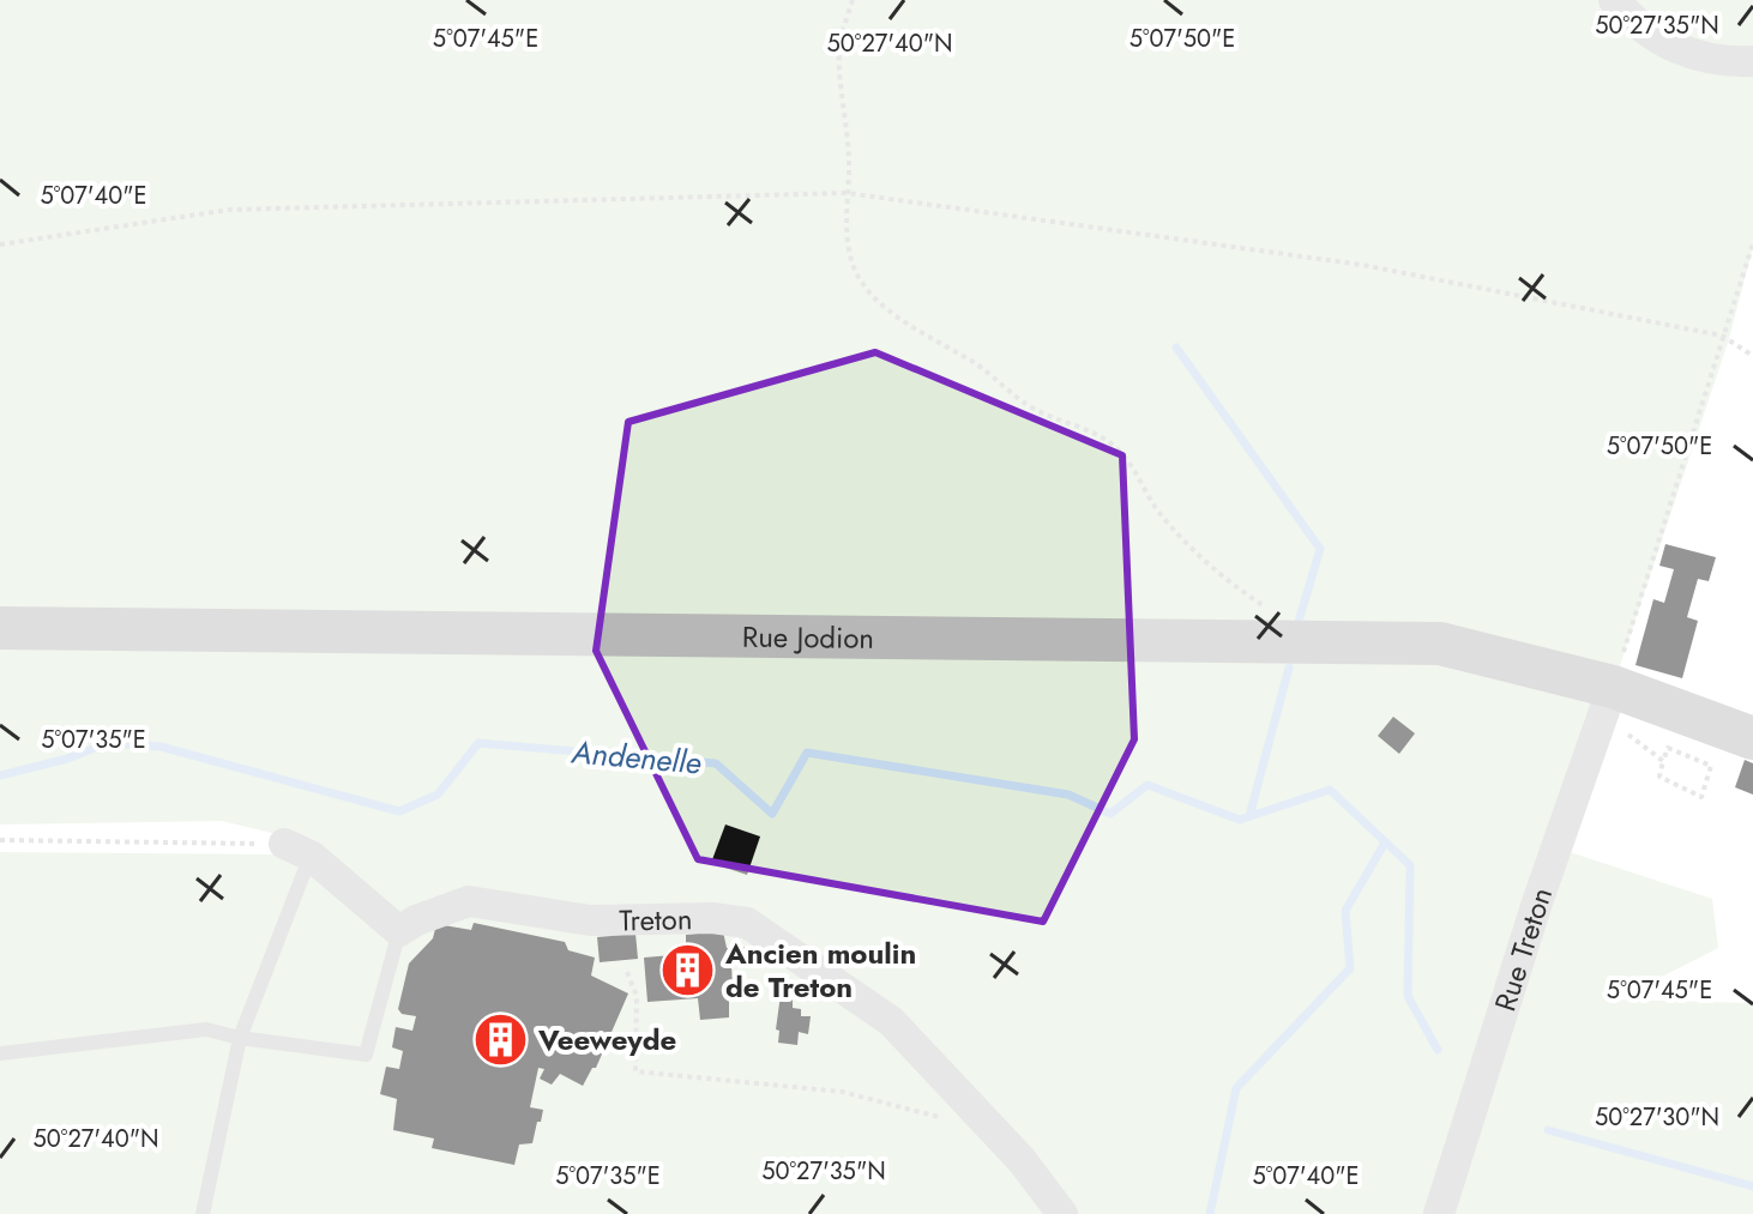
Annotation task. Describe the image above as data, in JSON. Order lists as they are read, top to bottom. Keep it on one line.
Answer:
{"streets":{"street":["Rue Jodion","Treton","Rue Treton"]},"crossings":[["Rue Jodion","Rue Treton"]],"water":["Andenelle"],"places":{"building":["Ancien moulin de Treton","Veeweyde"]},"coordinates":["50°27'35\"N","5°07'45\"E","5°07'50\"E","50°27'40\"N","5°07'40\"E","5°07'35\"E","50°27'30\"N"]}
